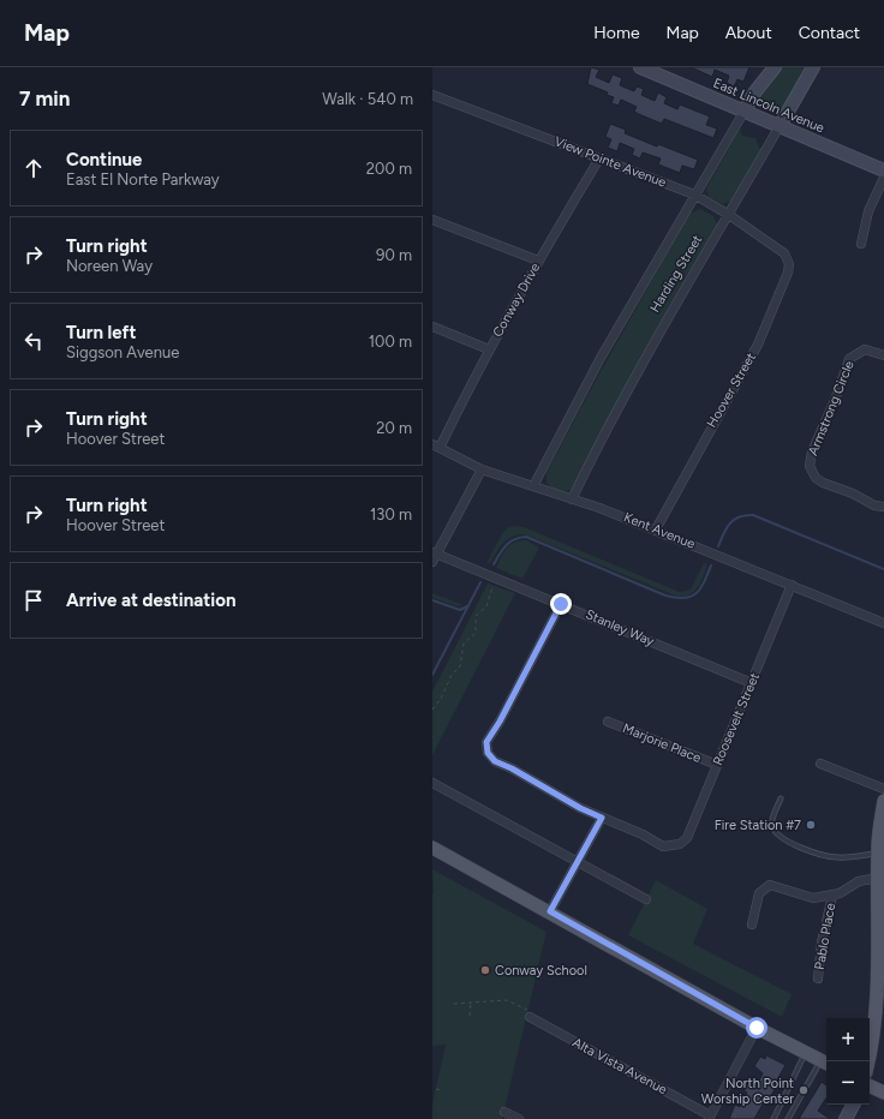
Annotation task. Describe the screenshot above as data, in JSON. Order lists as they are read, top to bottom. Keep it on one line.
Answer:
{"streets":{"main road":["East Lincoln Avenue","Harding Street"],"street":["View Pointe Avenue","Conway Drive","Hoover Street","Armstrong Circle","Kent Avenue","Stanley Way","Roosevelt Street","Marjorie Place","Pablo Place","Alta Vista Avenue"]},"crossings":[["East Lincoln Avenue","Harding Street"],["View Pointe Avenue","Harding Street"],["View Pointe Avenue","Conway Drive"],["View Pointe Avenue","Hoover Street"],["Harding Street","Kent Avenue"],["Conway Drive","Kent Avenue"],["Hoover Street","Kent Avenue"],["Kent Avenue","Roosevelt Street"],["Stanley Way","Roosevelt Street"],["Roosevelt Street","Marjorie Place"]],"places":["Fire Station #7","Conway School","North Point Worship Center"],"page":{"header":"Map","nav":["Home","Map","About","Contact"],"heading":["7 min","Walk · 540 m"],"list":[["Continue","East El Norte Parkway","200 m"],["Turn right","Noreen Way","90 m"],["Turn left","Siggson Avenue","100 m"],["Turn right","Hoover Street","20 m"],["Turn right","Hoover Street","130 m"],"Arrive at destination"],"map_buttons":["+","−"]}}
